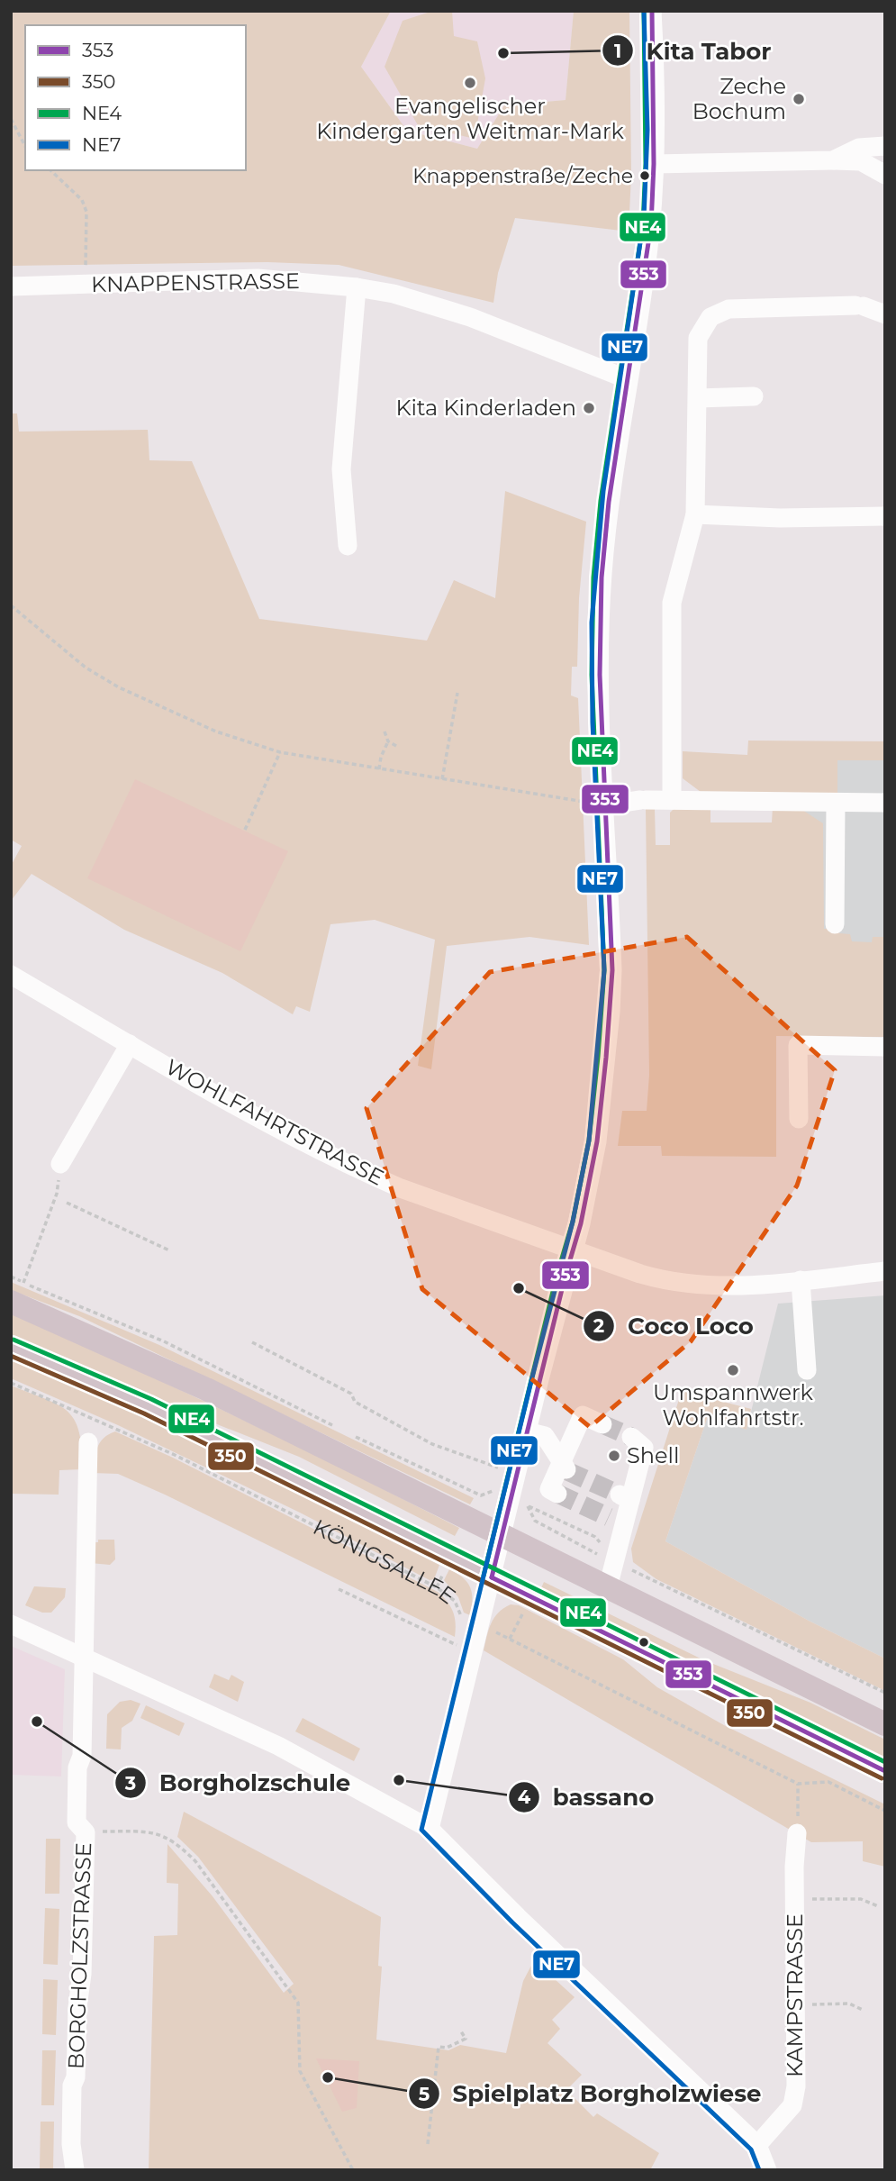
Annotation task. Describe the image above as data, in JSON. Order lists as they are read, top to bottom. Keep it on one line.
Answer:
{"streets":{"main road":["KÖNIGSALLEE"],"street":["KNAPPENSTRASSE","WOHLFAHRTSTRASSE","BORGHOLZSTRASSE","KAMPSTRASSE"]},"places":["Kita Tabor","Evangelischer Kindergarten Weitmar-Mark","Zeche Bochum","Knappenstraße/Zeche","Kita Kinderladen","Coco Loco","Umspannwerk Wohlfahrtstr.","Shell","Borgholzschule","bassano","Spielplatz Borgholzwiese"],"lines":["transit line 353","transit line NE4","transit line NE7","transit line 350"],"legend":["353","350","NE4","NE7"]}
